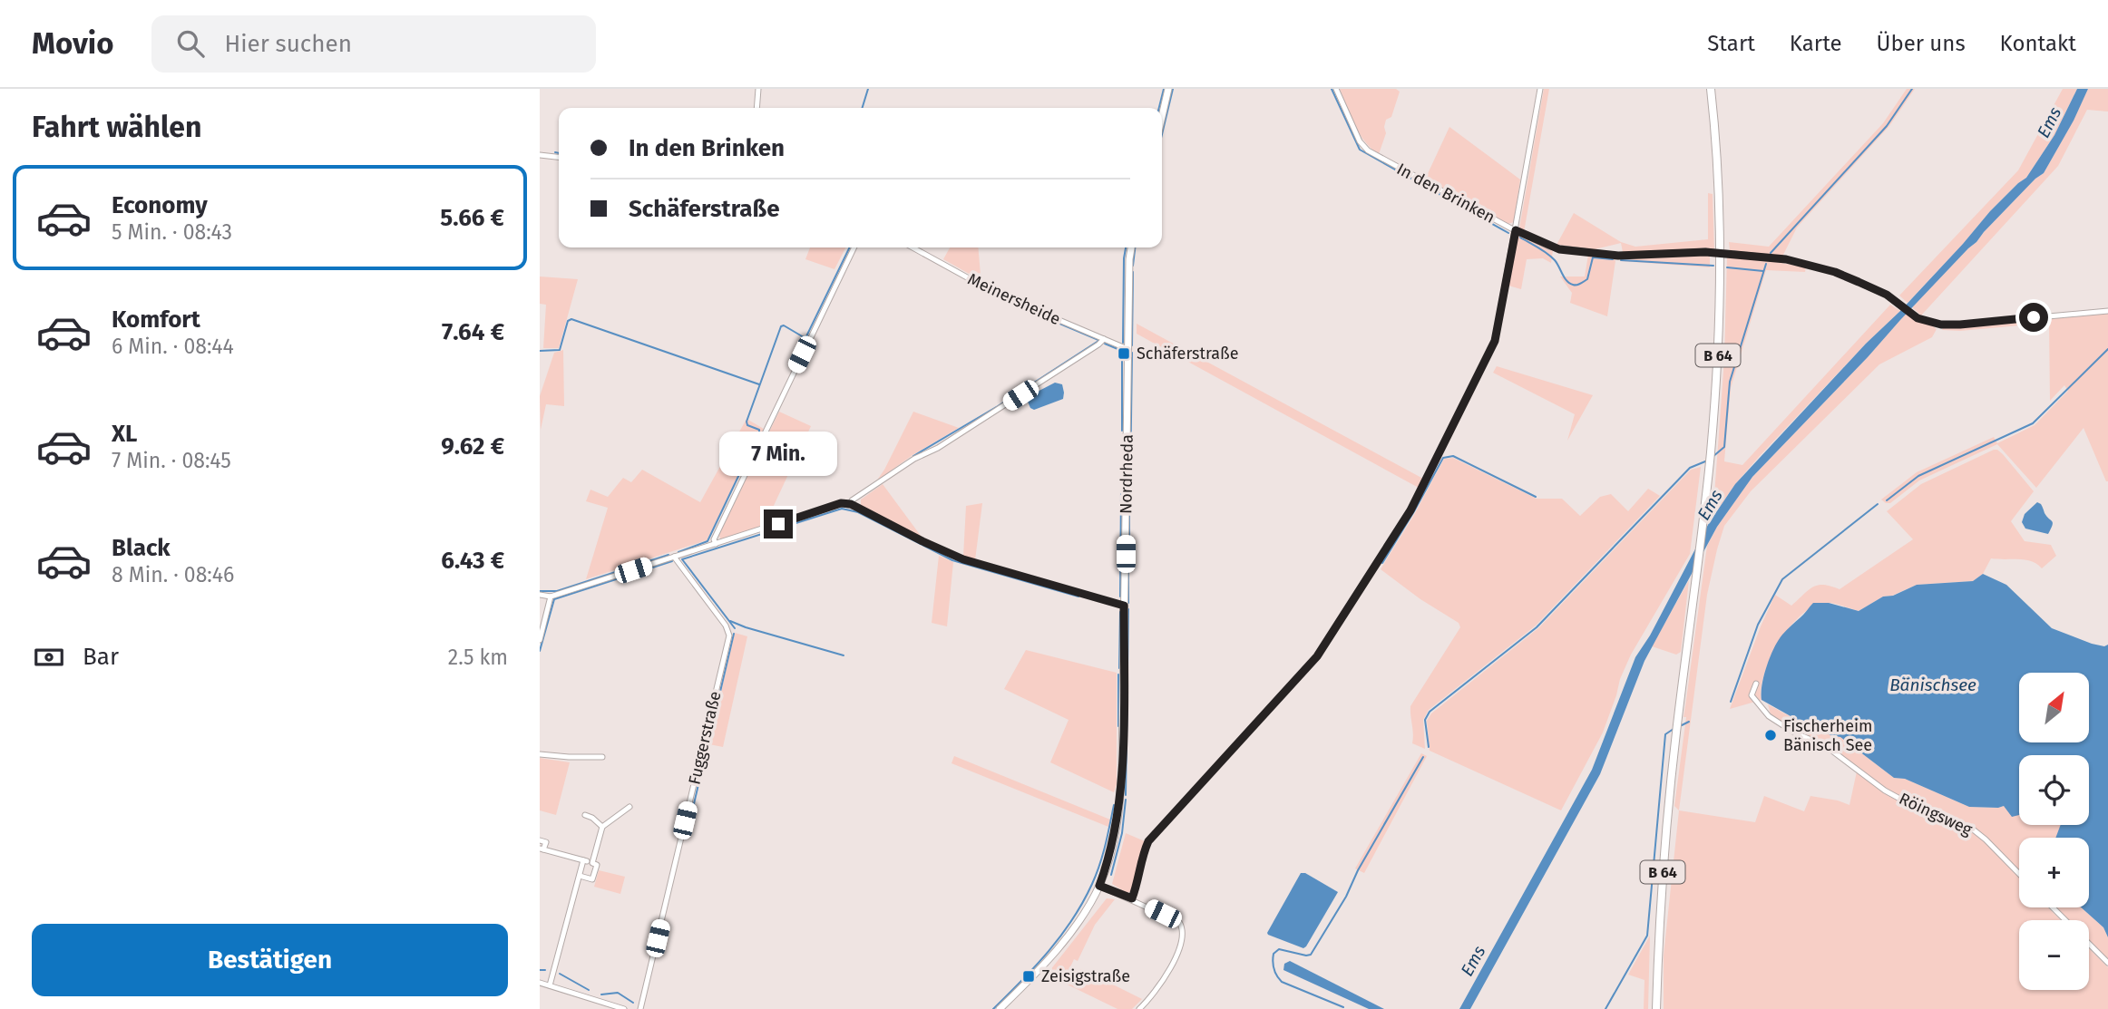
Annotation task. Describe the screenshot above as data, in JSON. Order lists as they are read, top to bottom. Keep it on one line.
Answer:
{"streets":{"main road":["B 64","Nordrheda"],"street":["In den Brinken","Meinersheide","Fuggerstraße","Röingsweg"]},"crossings":[["Meinersheide","Nordrheda"]],"water":["Ems","Bänischsee"],"places":{"transit":["Schäferstraße","Zeisigstraße"],"other":["Fischerheim Bänisch See"]},"north":"top right","page":{"header":"Movio","search":"Hier suchen","nav":["Start","Karte","Über uns","Kontakt"],"heading":"Fahrt wählen","banner":["In den Brinken","Schäferstraße"],"list":[{"name":"Economy","note":"5 Min. · 08:43","value":"5.66 €"},{"name":"Komfort","note":"6 Min. · 08:44","value":"7.64 €"},{"name":"XL","note":"7 Min. · 08:45","value":"9.62 €"},{"name":"Black","note":"8 Min. · 08:46","value":"6.43 €"}],"bubble":"7 Min.","pay":["Bar","2.5 km"],"map_buttons":["+","−"],"buttons":"Bestätigen"}}
